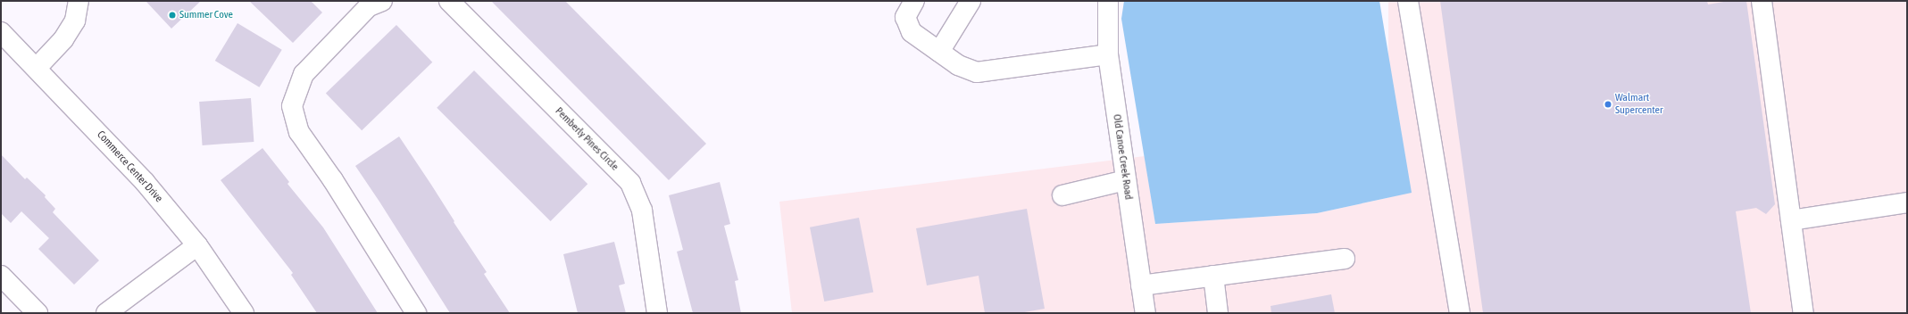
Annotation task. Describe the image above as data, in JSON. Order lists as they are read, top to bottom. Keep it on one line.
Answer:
{"streets":{"street":["Pemberly Pines Circle","Old Canoe Creek Road","Commerce Center Drive"]},"places":["Summer Cove","Walmart Supercenter"]}
